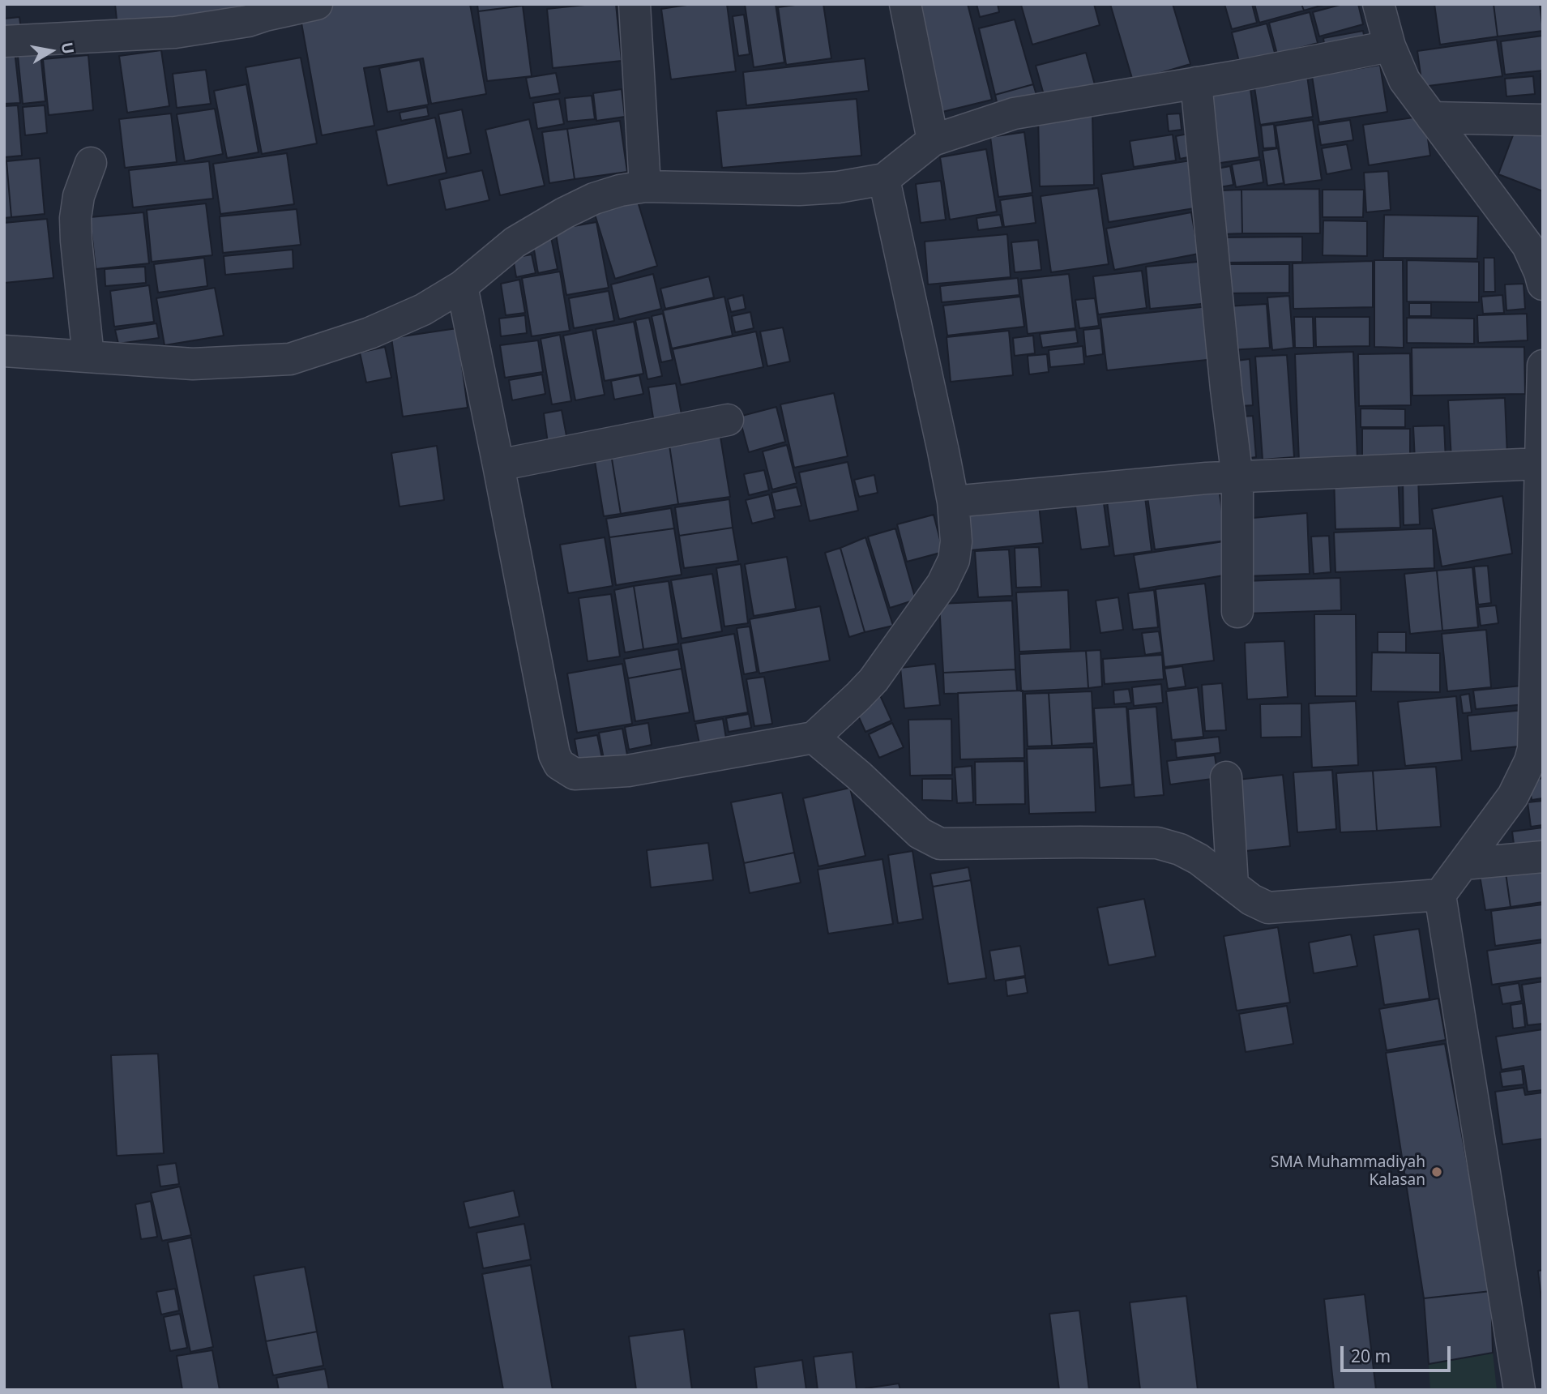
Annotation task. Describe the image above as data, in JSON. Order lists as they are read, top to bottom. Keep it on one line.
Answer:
{"places":["SMA Muhammadiyah Kalasan"],"scale_bar":"20 m","north":"right"}
